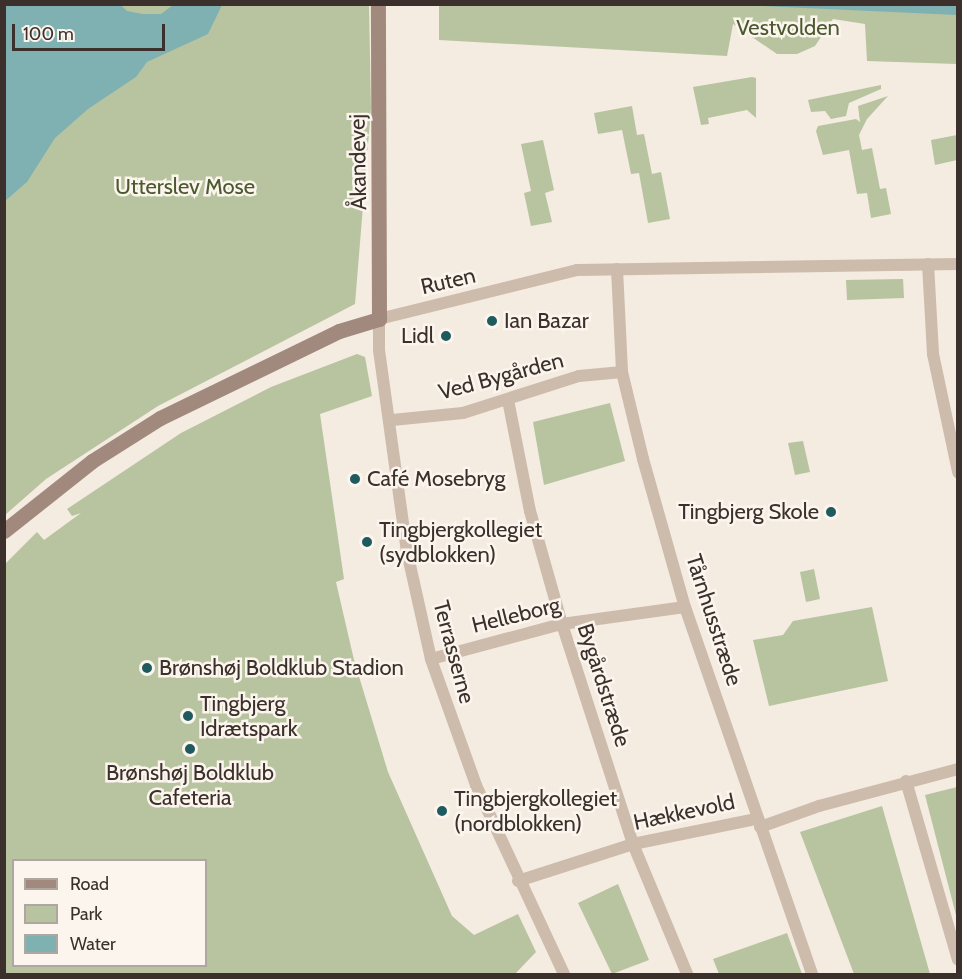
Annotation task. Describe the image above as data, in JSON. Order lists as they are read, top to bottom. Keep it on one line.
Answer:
{"streets":{"street":["Åkandevej","Ruten","Ved Bygården","Helleborg","Tårnhusstræde","Terrasserne","Bygårdstræde","Hækkevold"]},"crossings":[["Åkandevej","Ruten"],["Åkandevej","Terrasserne"],["Ruten","Tårnhusstræde"],["Ruten","Terrasserne"],["Ved Bygården","Tårnhusstræde"],["Ved Bygården","Terrasserne"],["Ved Bygården","Bygårdstræde"],["Helleborg","Tårnhusstræde"],["Helleborg","Terrasserne"],["Helleborg","Bygårdstræde"],["Tårnhusstræde","Hækkevold"],["Terrasserne","Hækkevold"],["Bygårdstræde","Hækkevold"]],"parks":["Vestvolden","Utterslev Mose"],"places":["Ian Bazar","Lidl","Café Mosebryg","Tingbjerg Skole","Tingbjergkollegiet (sydblokken)","Brønshøj Boldklub Stadion","Tingbjerg Idrætspark","Brønshøj Boldklub Cafeteria","Tingbjergkollegiet (nordblokken)"],"legend":["Road","Park","Water"],"scale_bar":"100 m"}
